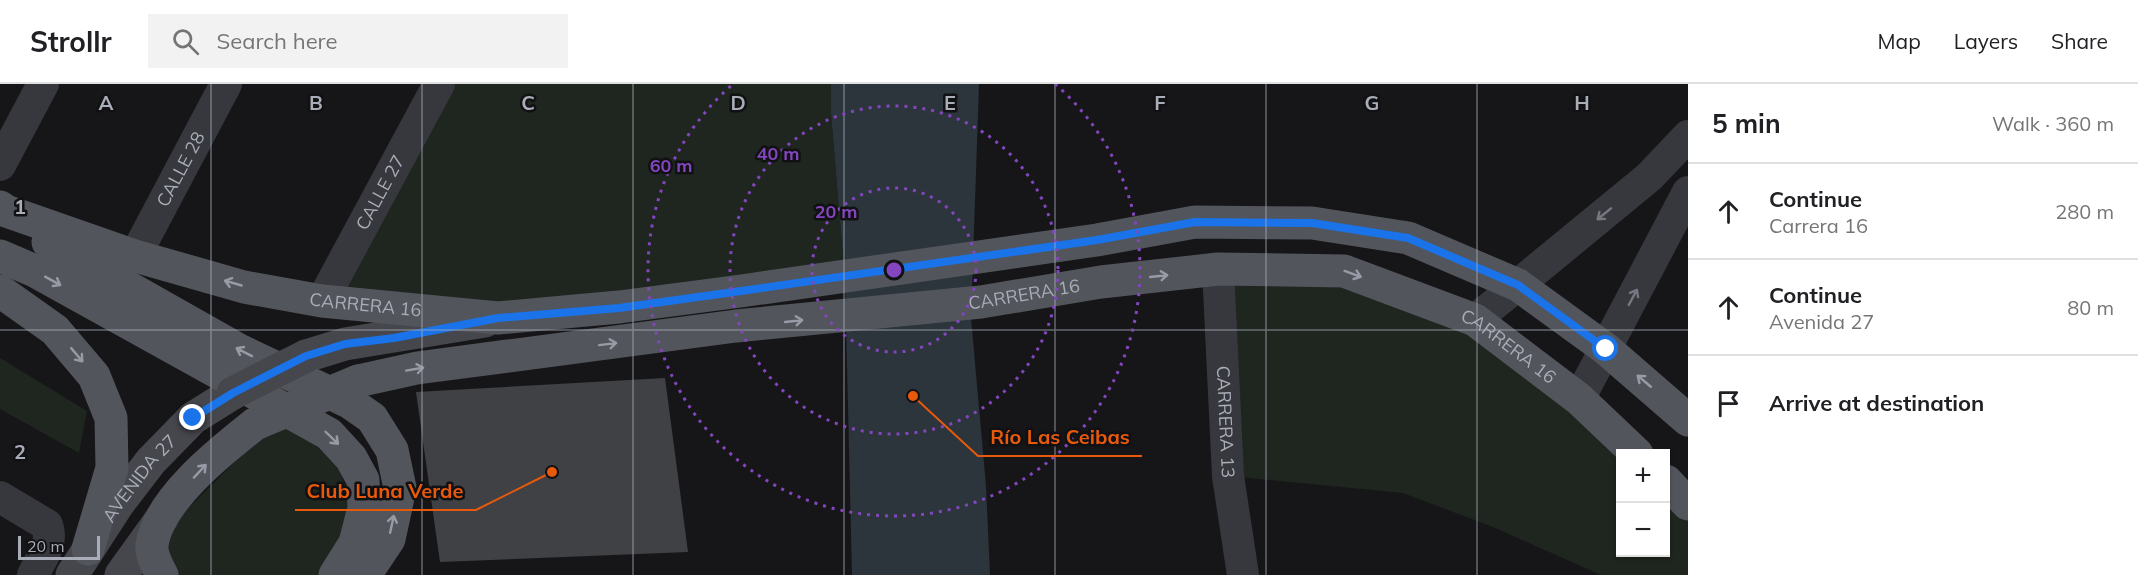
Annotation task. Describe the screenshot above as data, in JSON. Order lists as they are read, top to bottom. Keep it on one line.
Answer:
{"streets":{"main road":["CARRERA 16","AVENIDA 27"],"street":["CALLE 28","CALLE 27","CARRERA 13"]},"crossings":[["CALLE 28","CARRERA 16"],["CALLE 27","CARRERA 16"],["CARRERA 16","CARRERA 13"],["CARRERA 16","AVENIDA 27"]],"places":["Río Las Ceibas","Club Luna Verde"],"scale_bar":"20 m","page":{"header":"Strollr","search":"Search here","nav":["Map","Layers","Share"],"heading":["5 min","Walk · 360 m"],"list":[["Continue","Carrera 16","280 m"],["Continue","Avenida 27","80 m"],"Arrive at destination"],"map_buttons":["+","−"],"scale":"20 m"},"grid":{"columns":["A","B","C","D","E","F","G","H"],"rows":["1","2"]},"rings":["40 m","60 m","20 m"]}
